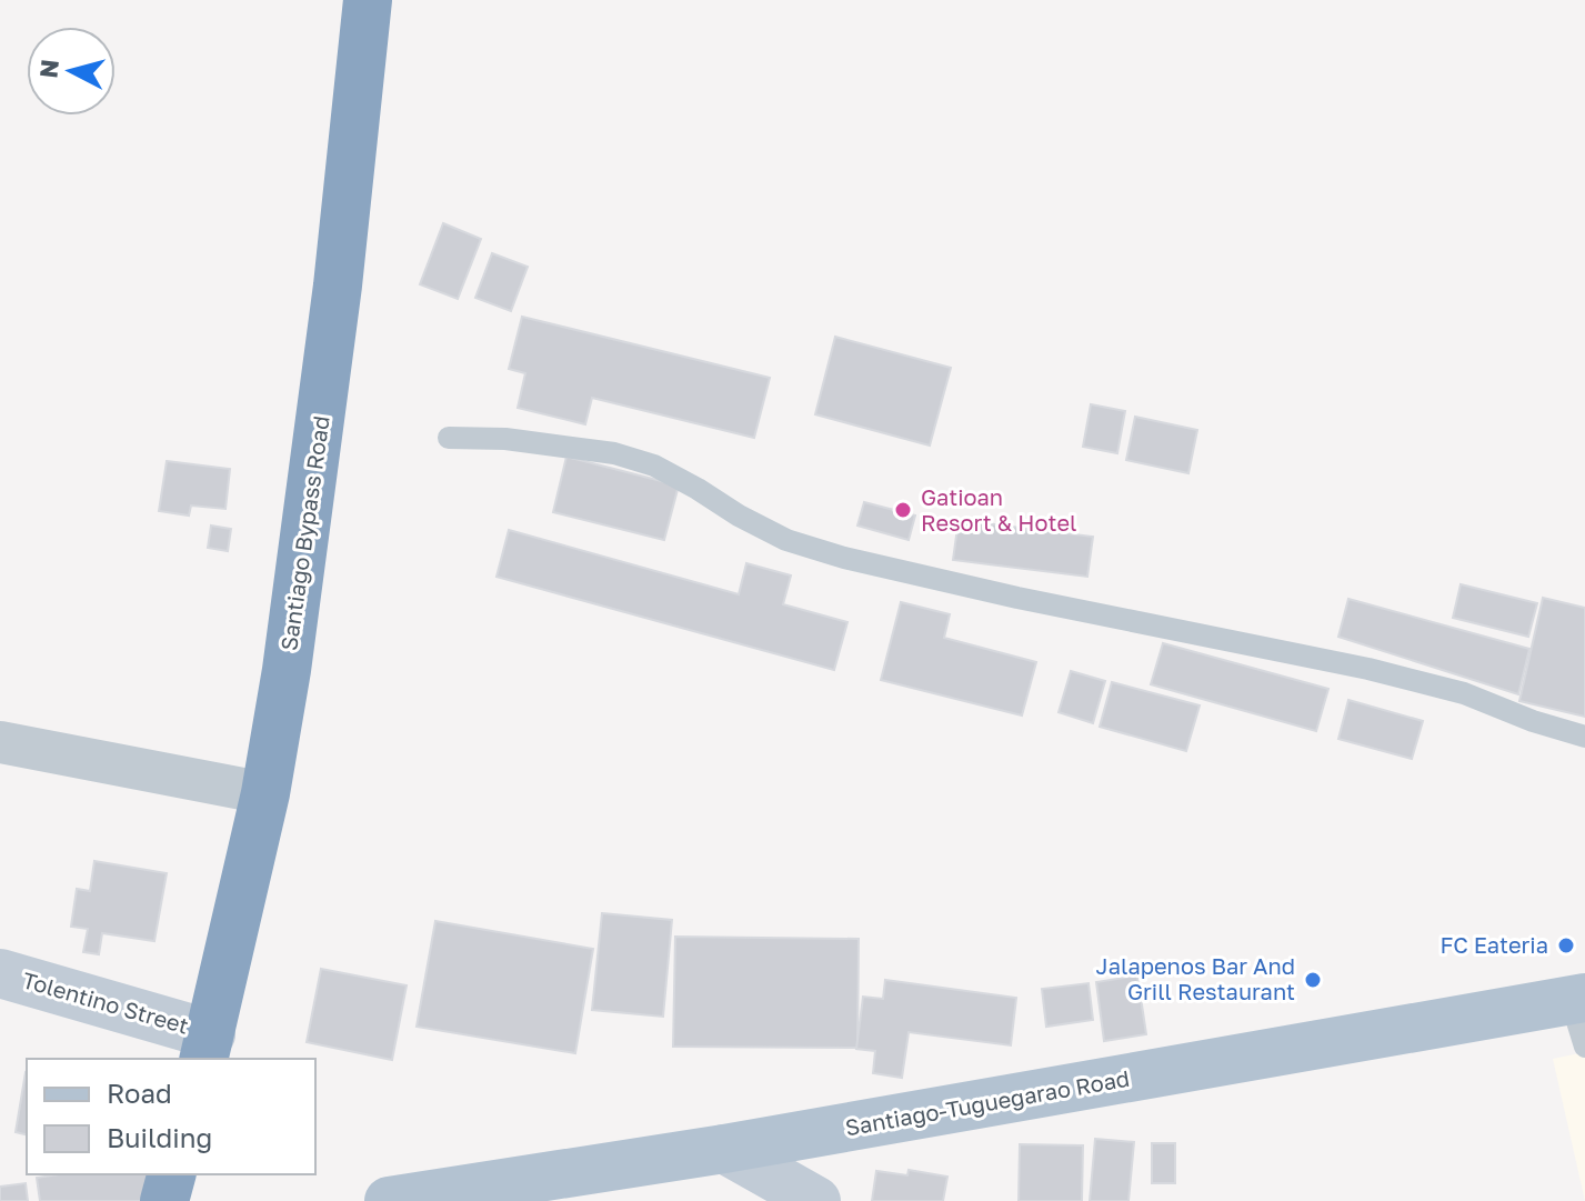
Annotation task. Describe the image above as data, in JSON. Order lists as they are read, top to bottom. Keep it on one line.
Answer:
{"streets":{"highway":["Santiago Bypass Road"],"main road":["Santiago-Tuguegarao Road"],"street":["Tolentino Street"]},"crossings":[["Santiago Bypass Road","Tolentino Street"]],"places":["Gatioan Resort & Hotel","FC Eateria","Jalapenos Bar And Grill Restaurant"],"legend":["Road","Building"],"north":"left"}
